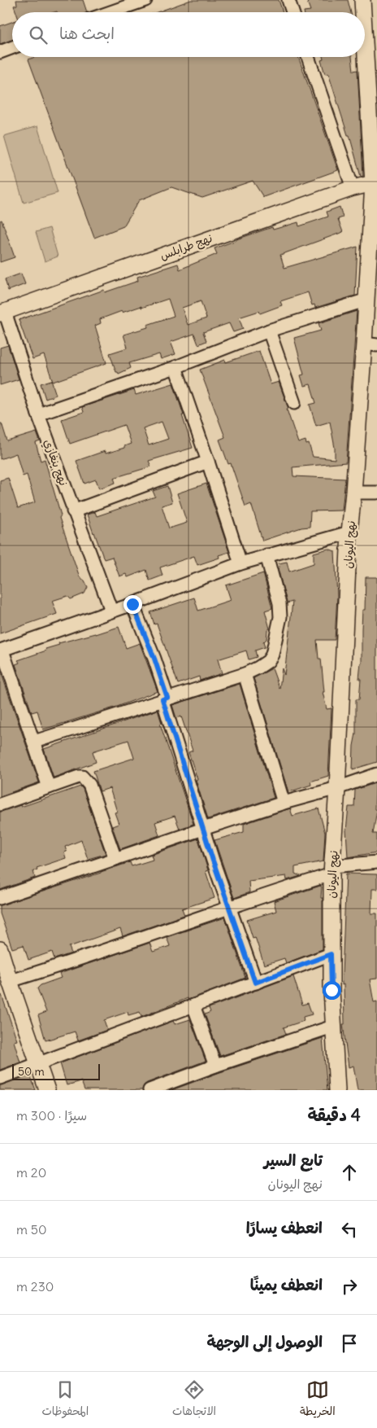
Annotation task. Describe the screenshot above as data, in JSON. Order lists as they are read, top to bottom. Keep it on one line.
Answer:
{"streets":{"street":["نهج طرابلس","نهج بنغازي","نهج اليونان"]},"crossings":[["نهج طرابلس","نهج بنغازي"],["نهج طرابلس","نهج اليونان"]],"scale_bar":"50 m","page":{"search":"ابحث هنا","scale":"50 m","heading":["4 دقيقة","سيرًا · 300 m"],"list":[["تابع السير","نهج اليونان","20 m"],["انعطف يسارًا","50 m"],["انعطف يمينًا","230 m"],"الوصول إلى الوجهة"],"nav":["الخريطة","الاتجاهات","المحفوظات"]}}
